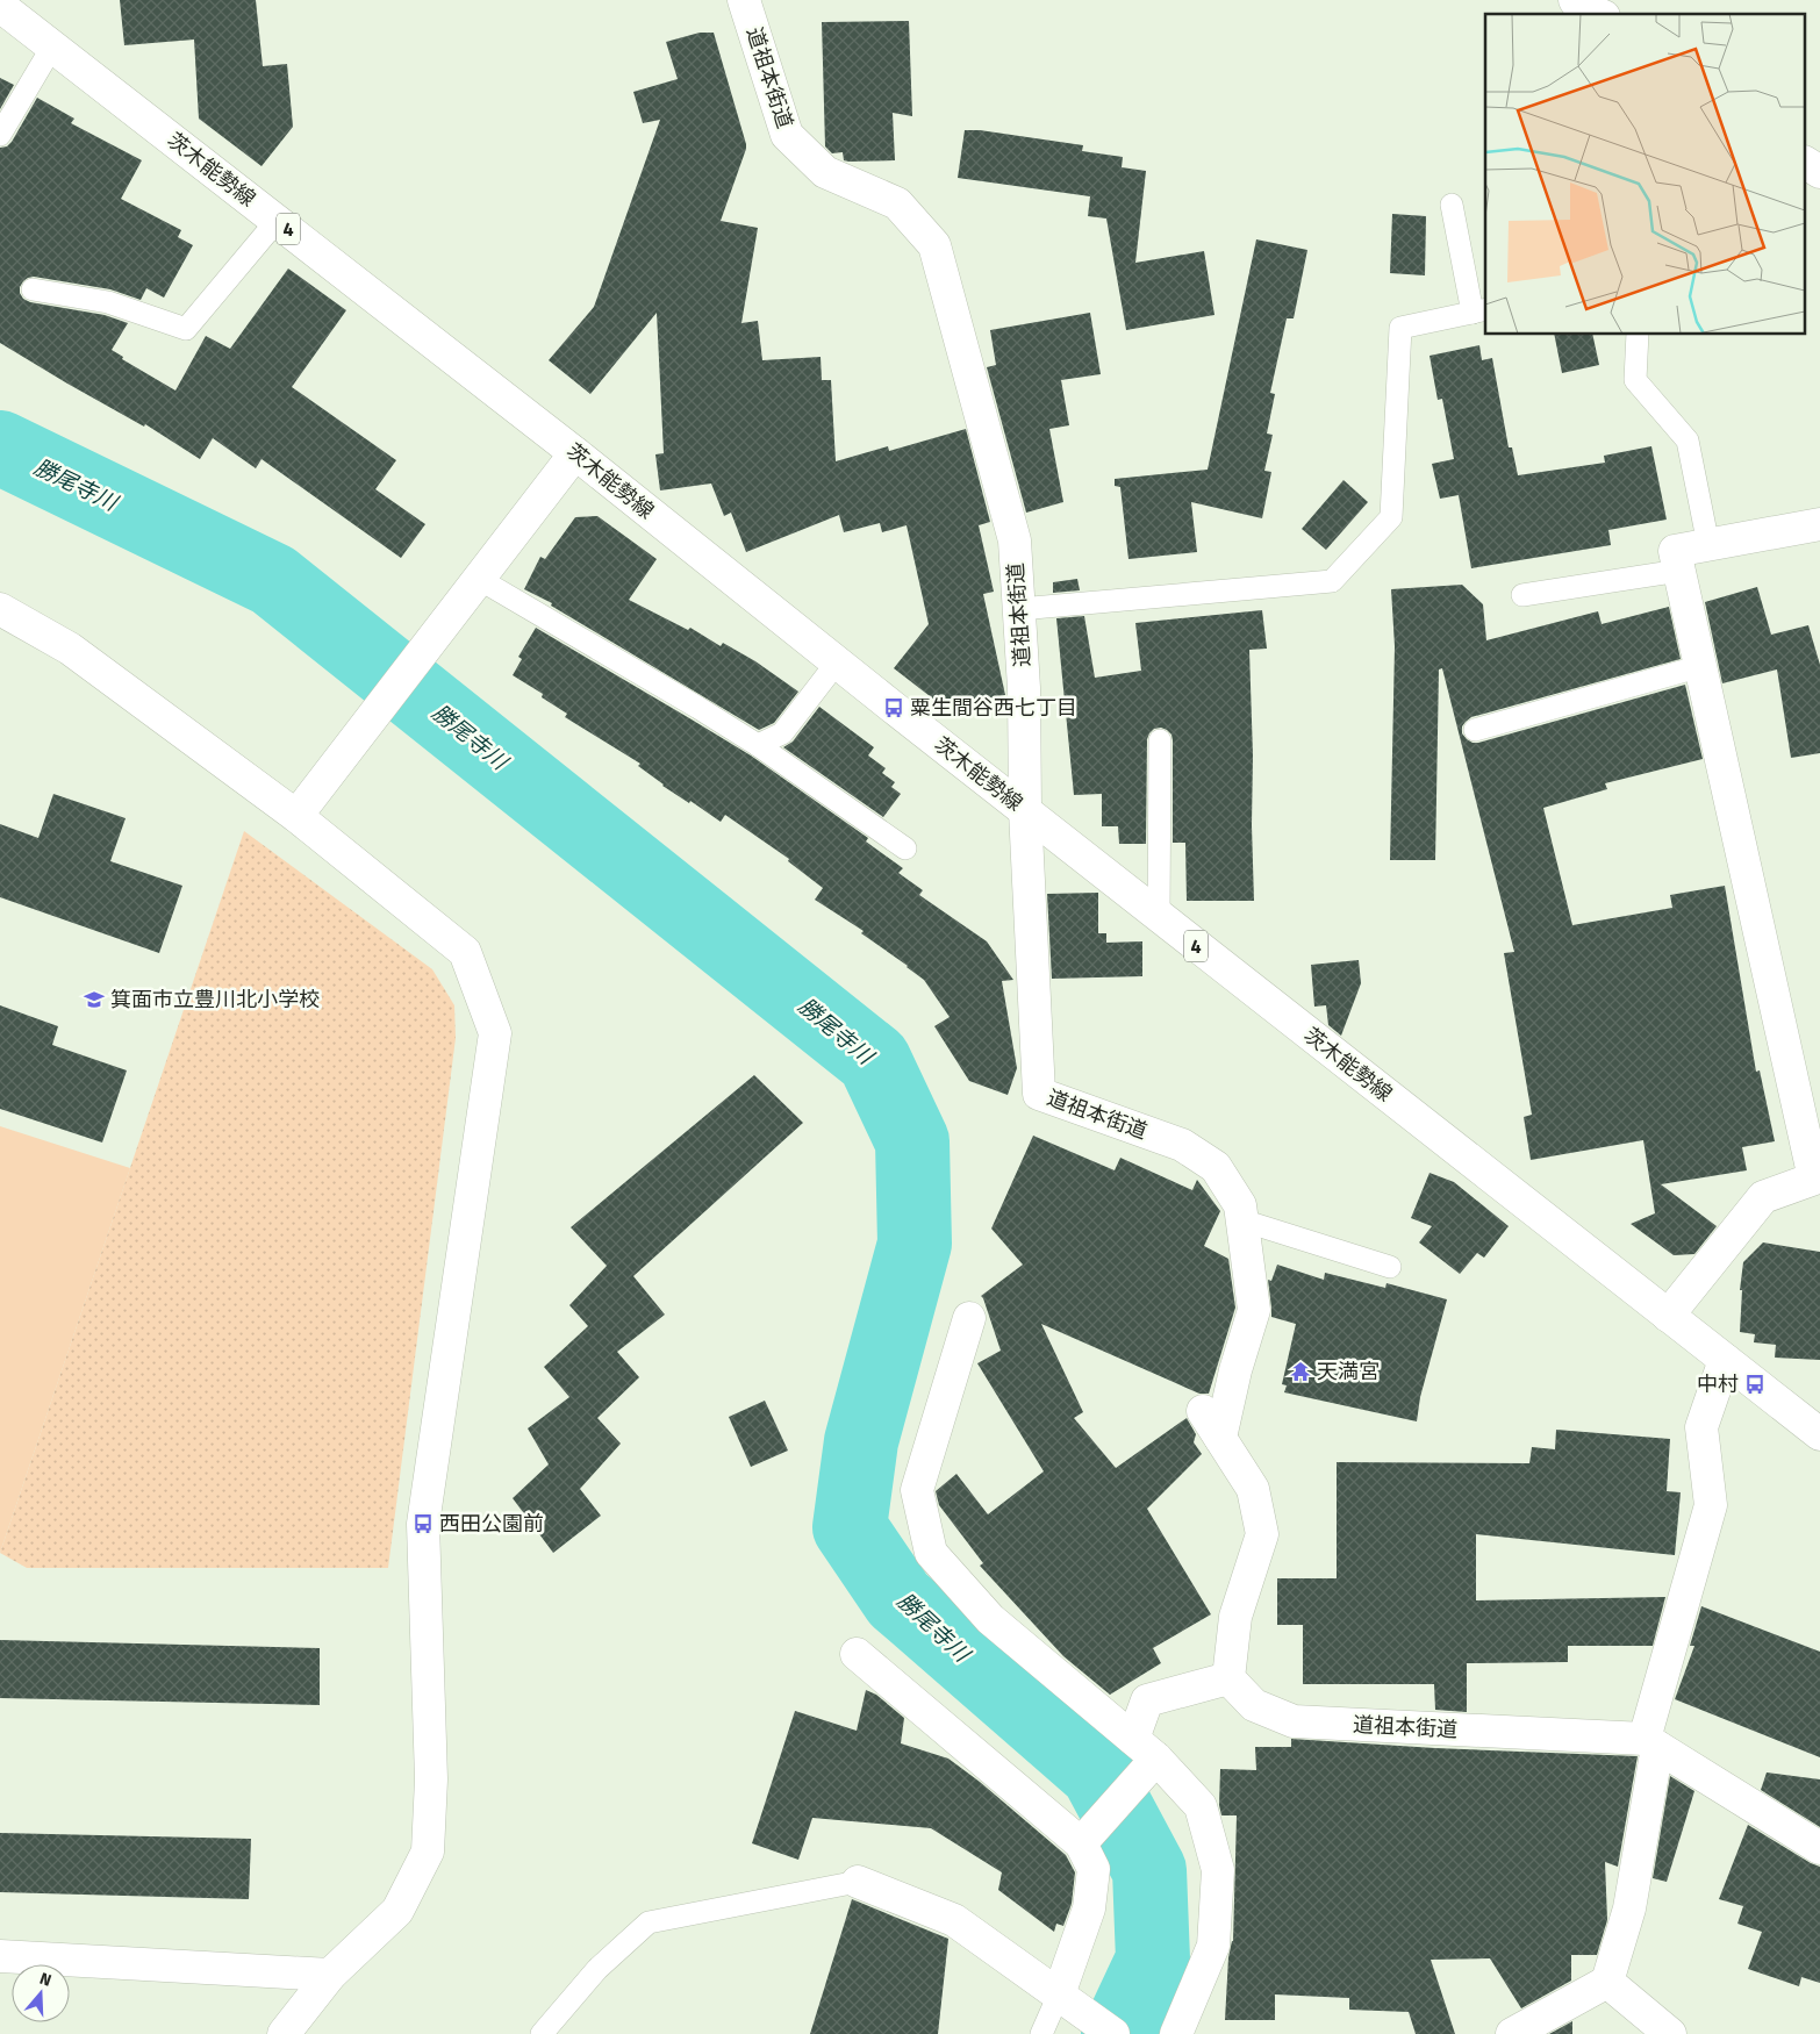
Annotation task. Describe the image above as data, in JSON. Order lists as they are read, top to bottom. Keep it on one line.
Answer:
{"streets":{"street":["道祖本街道","茨木能勢線","4"]},"crossings":[["道祖本街道","茨木能勢線"]],"water":["勝尾寺川"],"places":{"bus stop":["粟生間谷西七丁目","中村","西田公園前"],"school or university":["箕面市立豊川北小学校"],"temple":["天満宮"]},"north":"top"}
